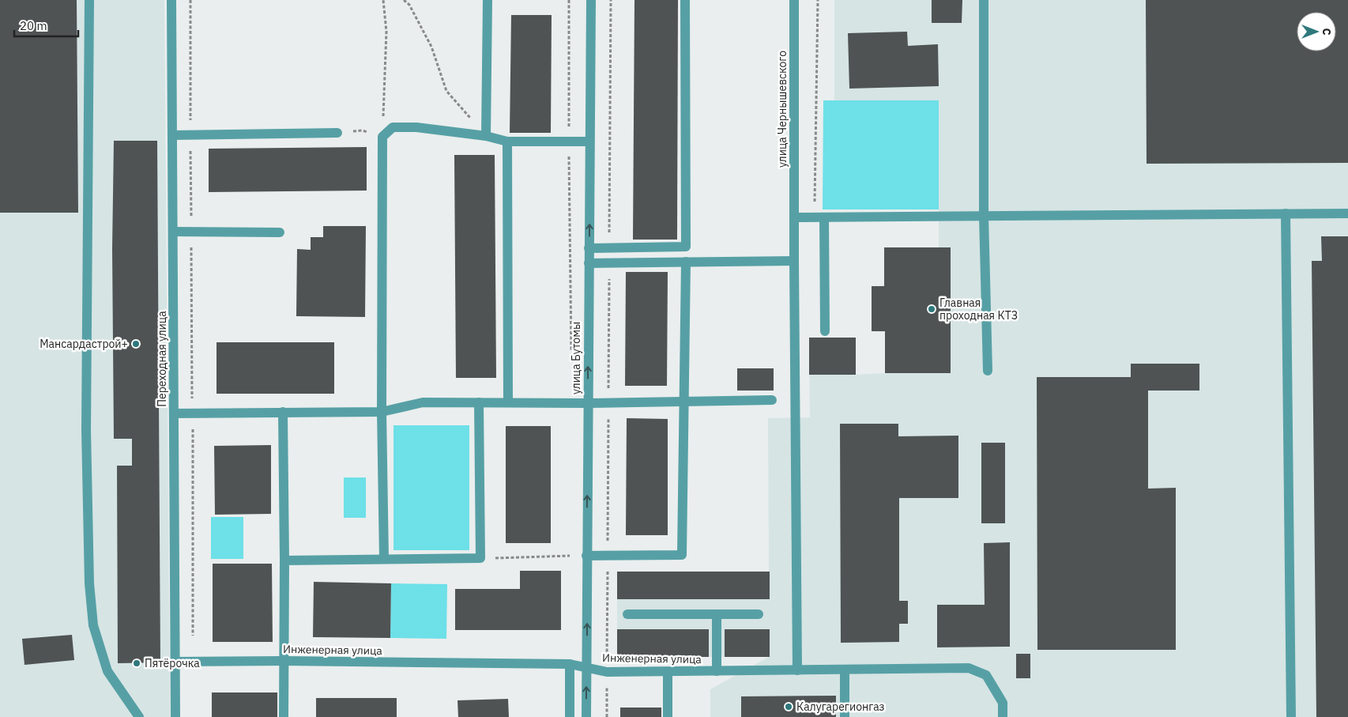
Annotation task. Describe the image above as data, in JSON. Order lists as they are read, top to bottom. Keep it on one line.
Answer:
{"streets":{"street":["улица Чернышевского","улица Бутомы","Переходная улица","Инженерная улица"]},"crossings":[["улица Чернышевского","Инженерная улица"],["улица Бутомы","Инженерная улица"],["Переходная улица","Инженерная улица"]],"places":["Главная проходная КТЗ","Мансардастрой+","Пятёрочка","Калугарегионгаз"],"scale_bar":"20 m","north":"right"}
